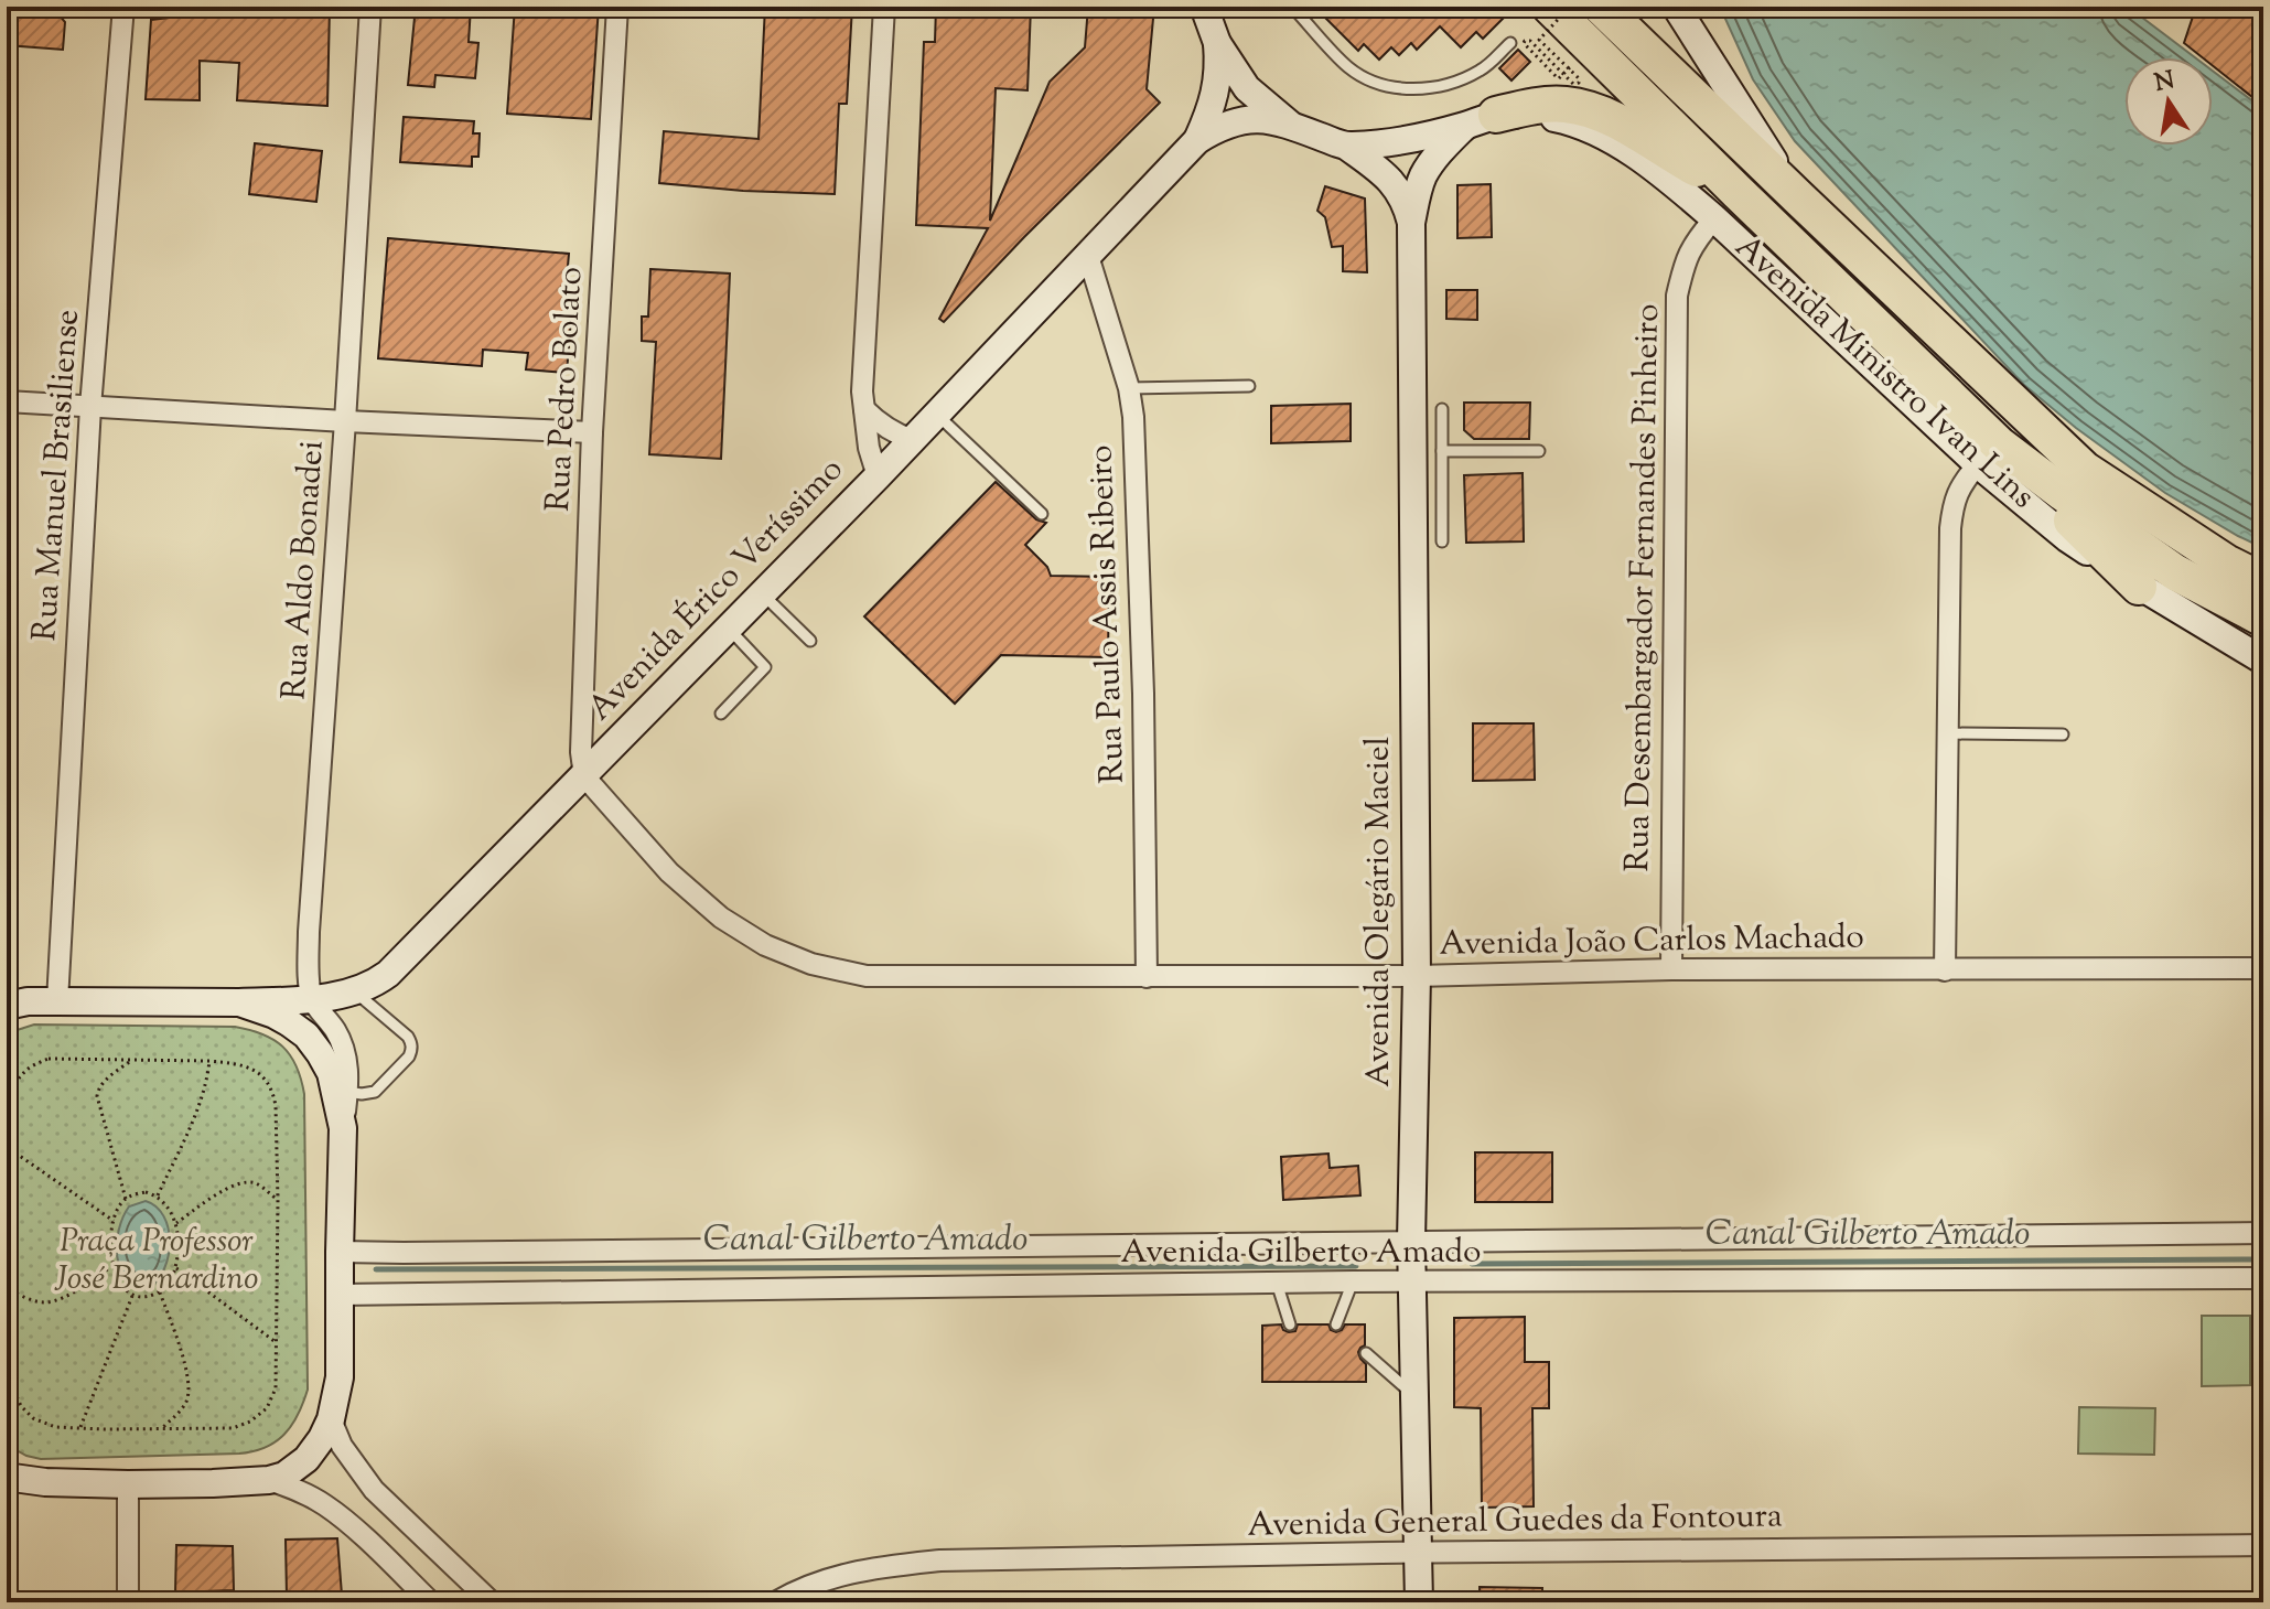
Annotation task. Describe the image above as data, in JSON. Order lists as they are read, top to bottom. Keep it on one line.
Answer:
{"streets":{"highway":["Avenida Ministro Ivan Lins"],"main road":["Avenida Érico Veríssimo","Avenida Olegário Maciel"],"street":["Rua Pedro Bolato","Rua Manuel Brasiliense","Rua Aldo Bonadei","Rua Desembargador Fernandes Pinheiro","Rua Paulo Assis Ribeiro","Avenida João Carlos Machado","Avenida Gilberto Amado","Avenida General Guedes da Fontoura"]},"crossings":[["Avenida Ministro Ivan Lins","Rua Desembargador Fernandes Pinheiro"],["Rua Pedro Bolato","Avenida Érico Veríssimo"],["Rua Pedro Bolato","Avenida João Carlos Machado"],["Rua Aldo Bonadei","Avenida Érico Veríssimo"],["Rua Desembargador Fernandes Pinheiro","Avenida João Carlos Machado"],["Avenida Érico Veríssimo","Rua Paulo Assis Ribeiro"],["Avenida Érico Veríssimo","Avenida João Carlos Machado"],["Rua Paulo Assis Ribeiro","Avenida João Carlos Machado"],["Avenida Olegário Maciel","Avenida João Carlos Machado"],["Avenida Olegário Maciel","Avenida Gilberto Amado"],["Avenida Olegário Maciel","Avenida General Guedes da Fontoura"]],"water":["Canal Gilberto Amado"],"parks":["Praça Professor José Bernardino"],"north":"top"}
